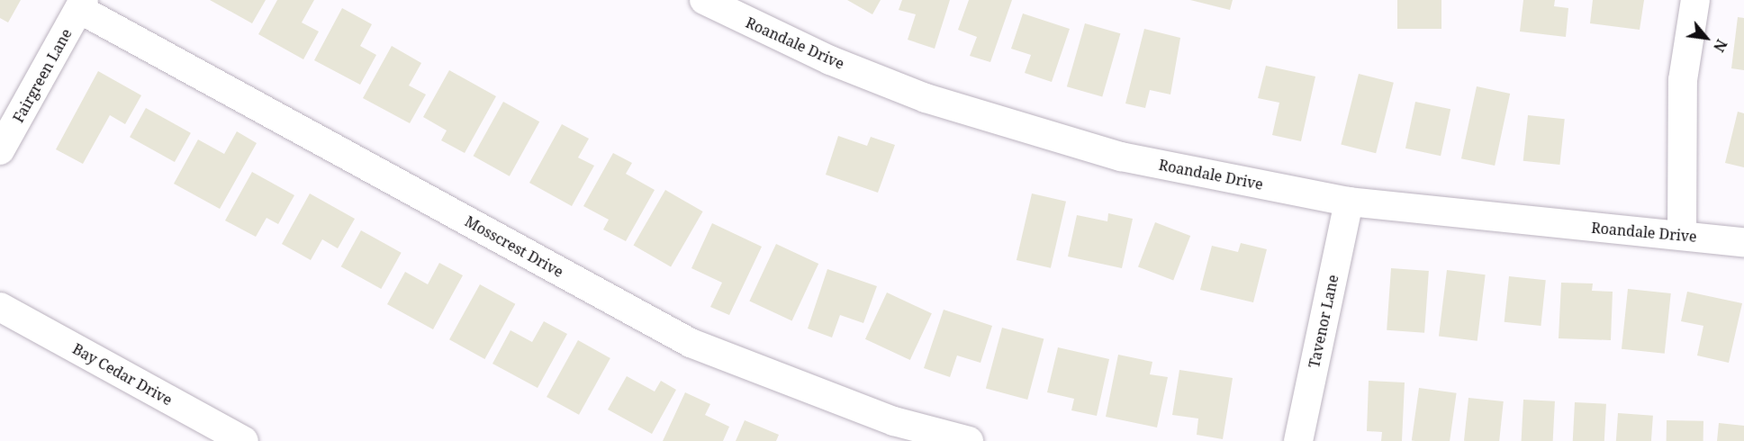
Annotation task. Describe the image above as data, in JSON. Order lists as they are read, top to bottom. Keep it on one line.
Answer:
{"streets":{"street":["Roandale Drive","Fairgreen Lane","Mosscrest Drive","Tavenor Lane","Bay Cedar Drive"]},"crossings":[["Roandale Drive","Tavenor Lane"],["Fairgreen Lane","Mosscrest Drive"]],"north":"bottom right"}
